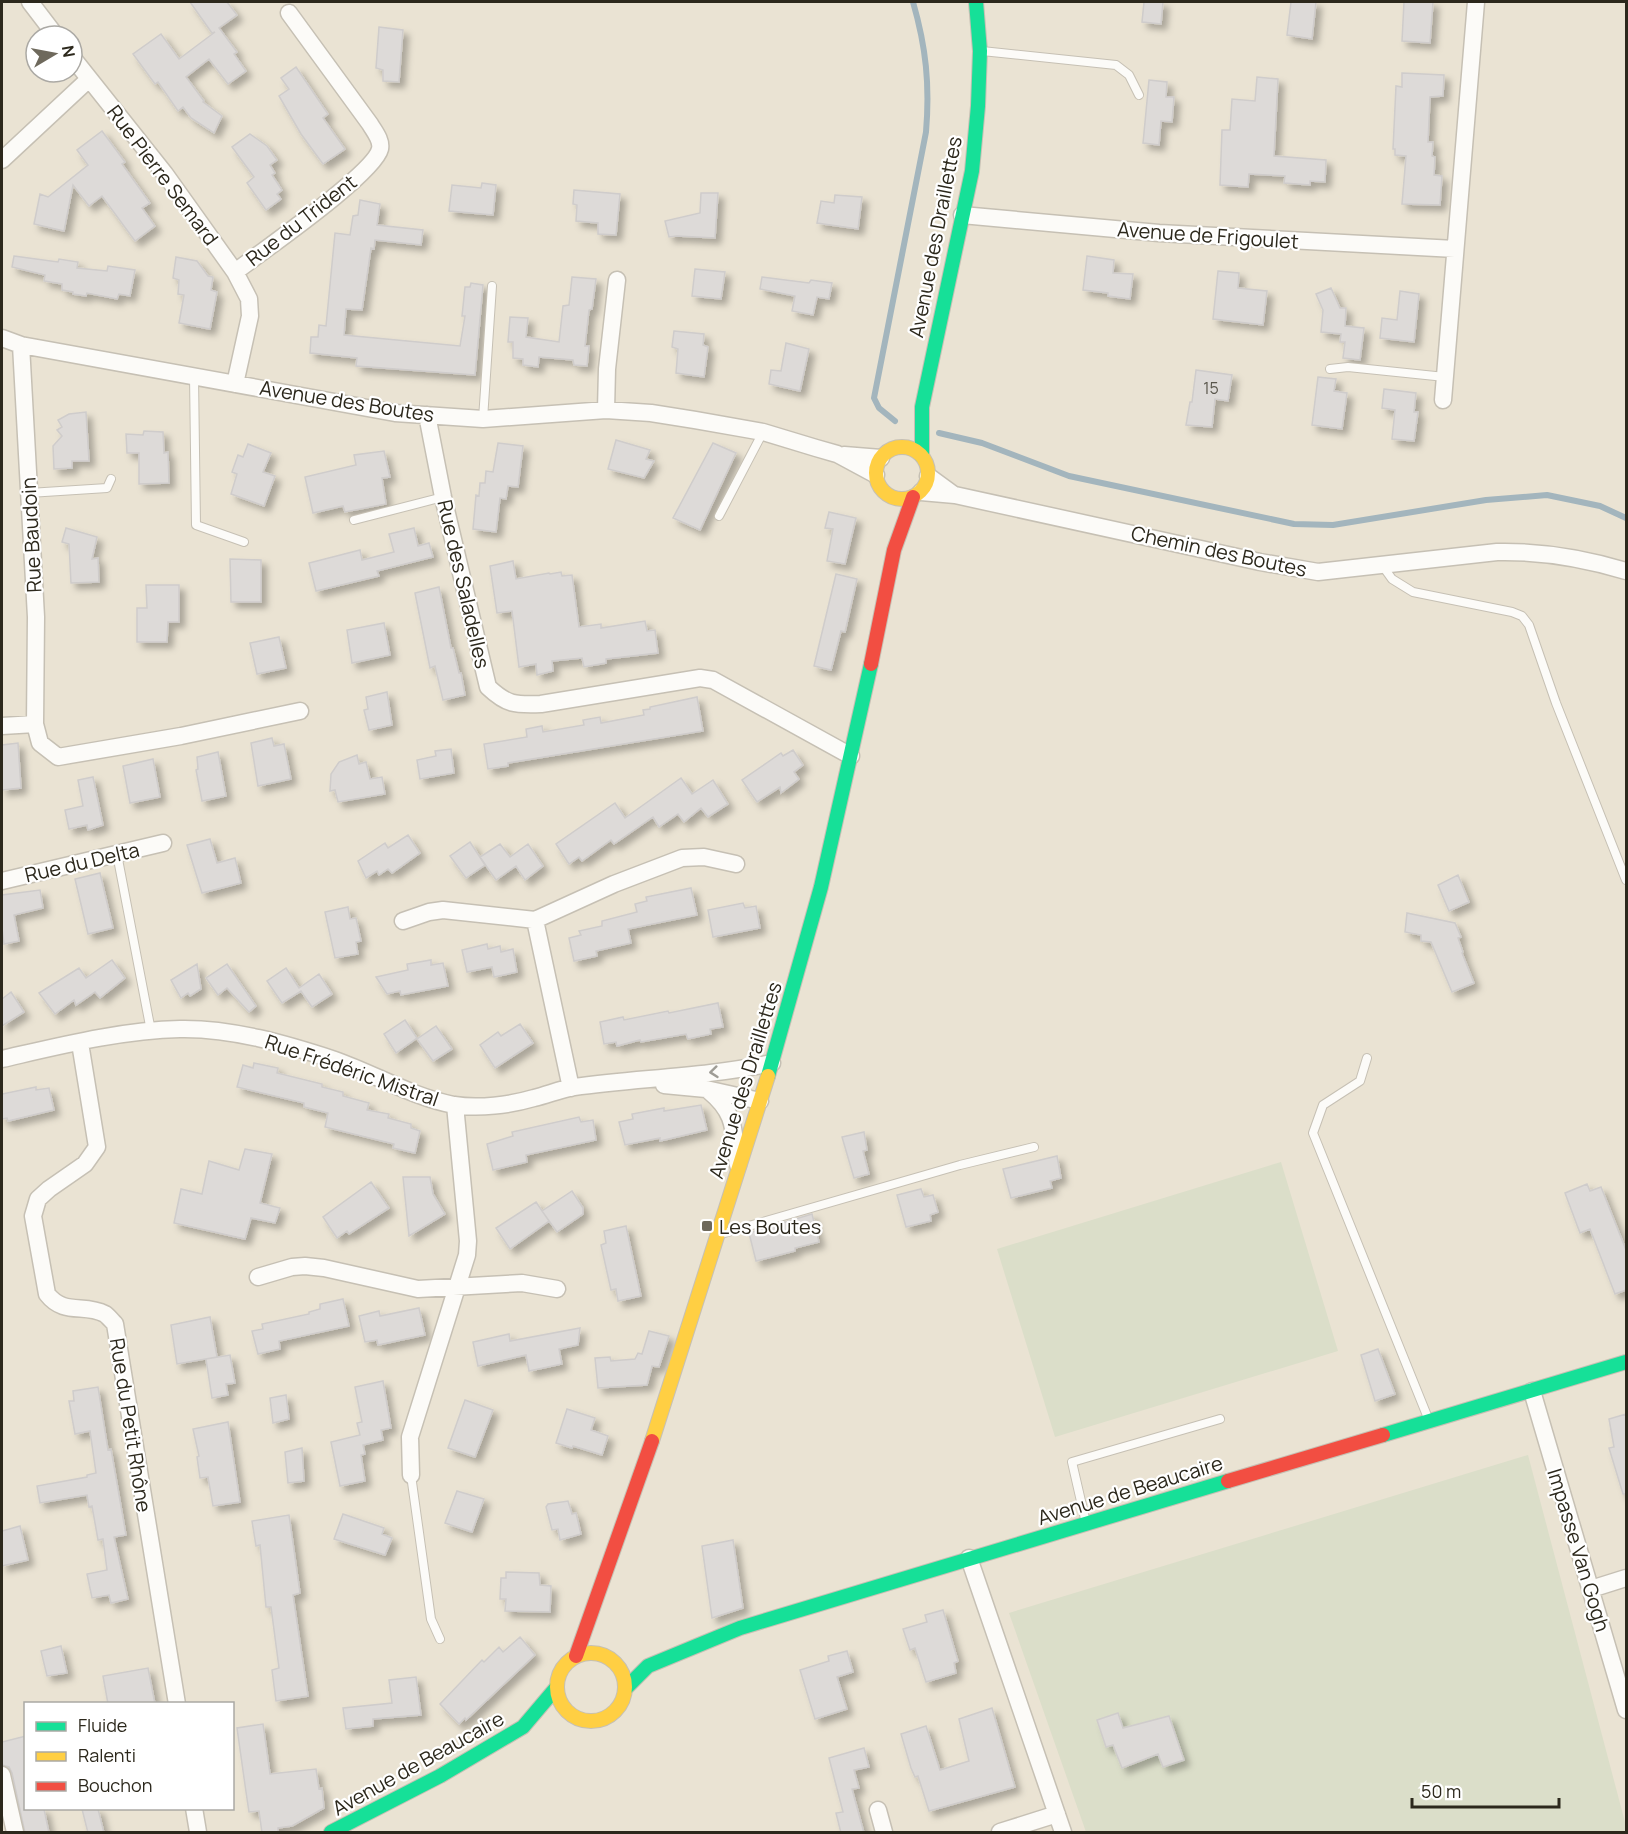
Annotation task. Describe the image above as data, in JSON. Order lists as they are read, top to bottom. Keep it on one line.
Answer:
{"streets":{"street":["Rue Pierre Semard","Rue du Trident","Avenue de Frigoulet","Avenue des Draillettes","Avenue des Boutes","Rue Baudoin","Chemin des Boutes","Rue des Saladelles","Rue du Delta","Rue Frédéric Mistral","Rue du Petit Rhône","Avenue de Beaucaire","Impasse Van Gogh"]},"crossings":[["Rue Pierre Semard","Rue du Trident"],["Rue du Trident","Avenue des Boutes"],["Avenue de Frigoulet","Avenue des Draillettes"],["Avenue des Draillettes","Avenue des Boutes"],["Avenue des Draillettes","Chemin des Boutes"],["Avenue des Draillettes","Rue des Saladelles"],["Avenue des Draillettes","Rue Frédéric Mistral"],["Avenue des Draillettes","Avenue de Beaucaire"],["Avenue des Boutes","Rue Baudoin"],["Avenue des Boutes","Chemin des Boutes"],["Avenue des Boutes","Rue des Saladelles"],["Rue Frédéric Mistral","Rue du Petit Rhône"],["Avenue de Beaucaire","Impasse Van Gogh"]],"places":{"transit":["Les Boutes"]},"house_numbers":["15"],"legend":["Fluide","Ralenti","Bouchon"],"scale_bar":"50 m","north":"right"}
